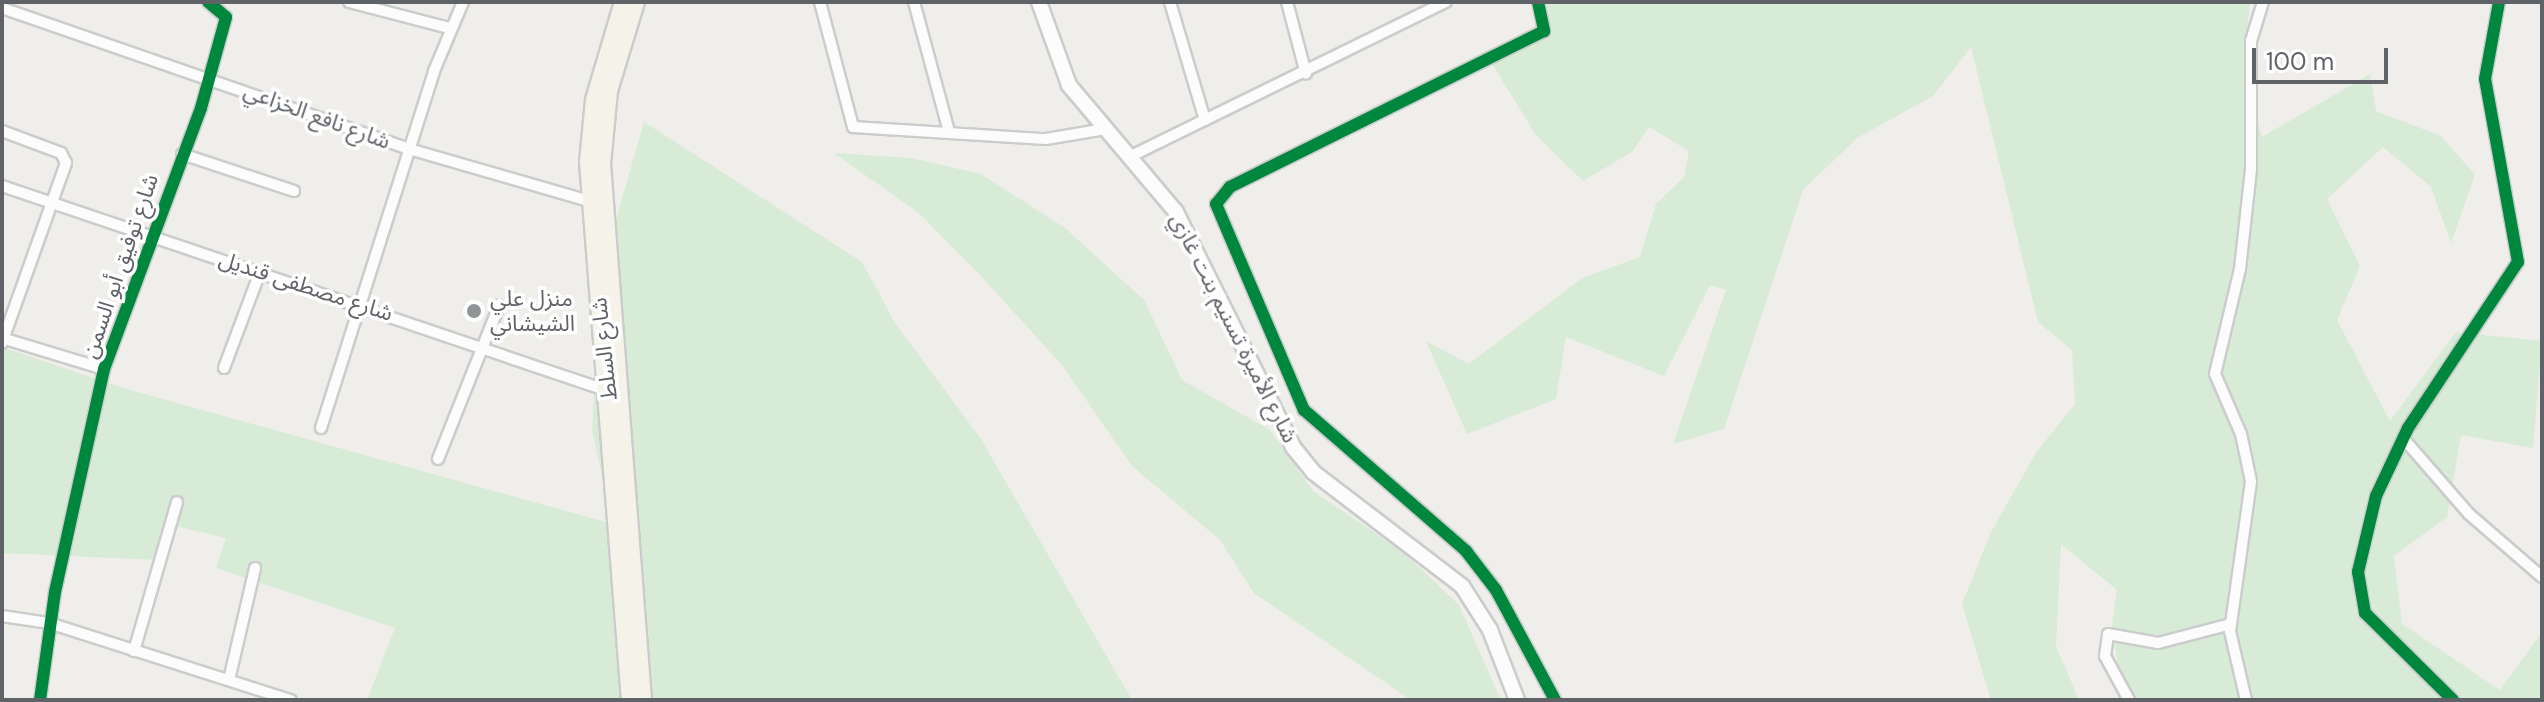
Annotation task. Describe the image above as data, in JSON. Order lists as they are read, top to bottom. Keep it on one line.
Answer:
{"streets":{"main road":["شارع الأميرة تسنيم بنت غازي","شارع السلط"],"street":["شارع نافع الخزاعي","شارع توفيق أبو السمن","شارع مصطفى قنديل"]},"crossings":[["شارع نافع الخزاعي","شارع توفيق أبو السمن"],["شارع نافع الخزاعي","شارع السلط"],["شارع توفيق أبو السمن","شارع مصطفى قنديل"],["شارع مصطفى قنديل","شارع السلط"]],"places":["منزل علي الشيشاني"],"scale_bar":"100 m"}
